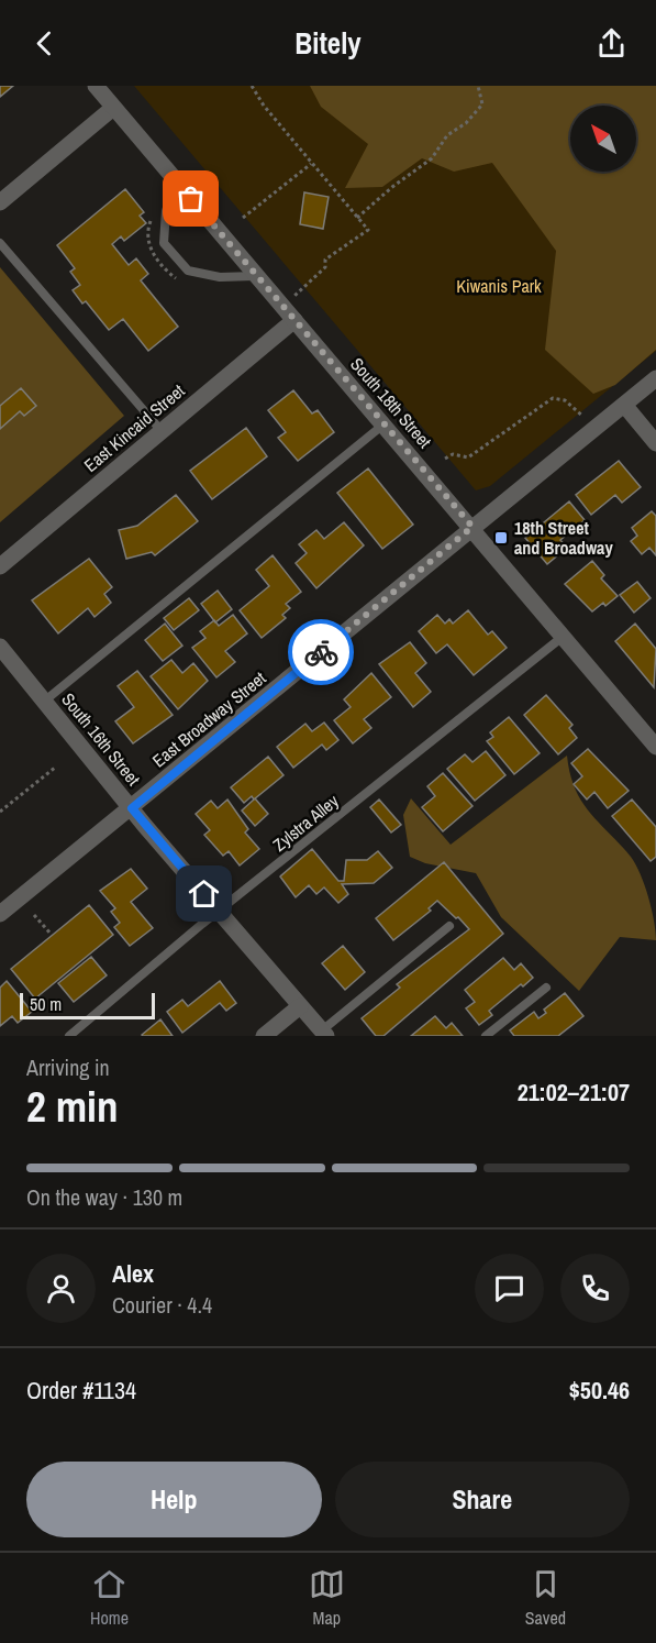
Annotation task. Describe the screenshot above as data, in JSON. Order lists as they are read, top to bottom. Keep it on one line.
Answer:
{"streets":{"street":["South 18th Street","East Kincaid Street","East Broadway Street","South 16th Street"],"lane":["Zylstra Alley"]},"crossings":[["South 18th Street","East Kincaid Street"],["South 18th Street","East Broadway Street"],["South 18th Street","Zylstra Alley"],["East Broadway Street","South 16th Street"],["South 16th Street","Zylstra Alley"]],"parks":["Kiwanis Park"],"places":{"transit":["18th Street and Broadway"]},"scale_bar":"50 m","north":"top left","page":{"header":"Bitely","scale":"50 m","heading":["2 min","Arriving in","21:02–21:07"],"panel":["Alex","Courier · 4.4","Order #1134","$50.46"],"bar":"On the way · 130 m","buttons":["Help","Share"],"tabs":["Home","Map","Saved"]}}
